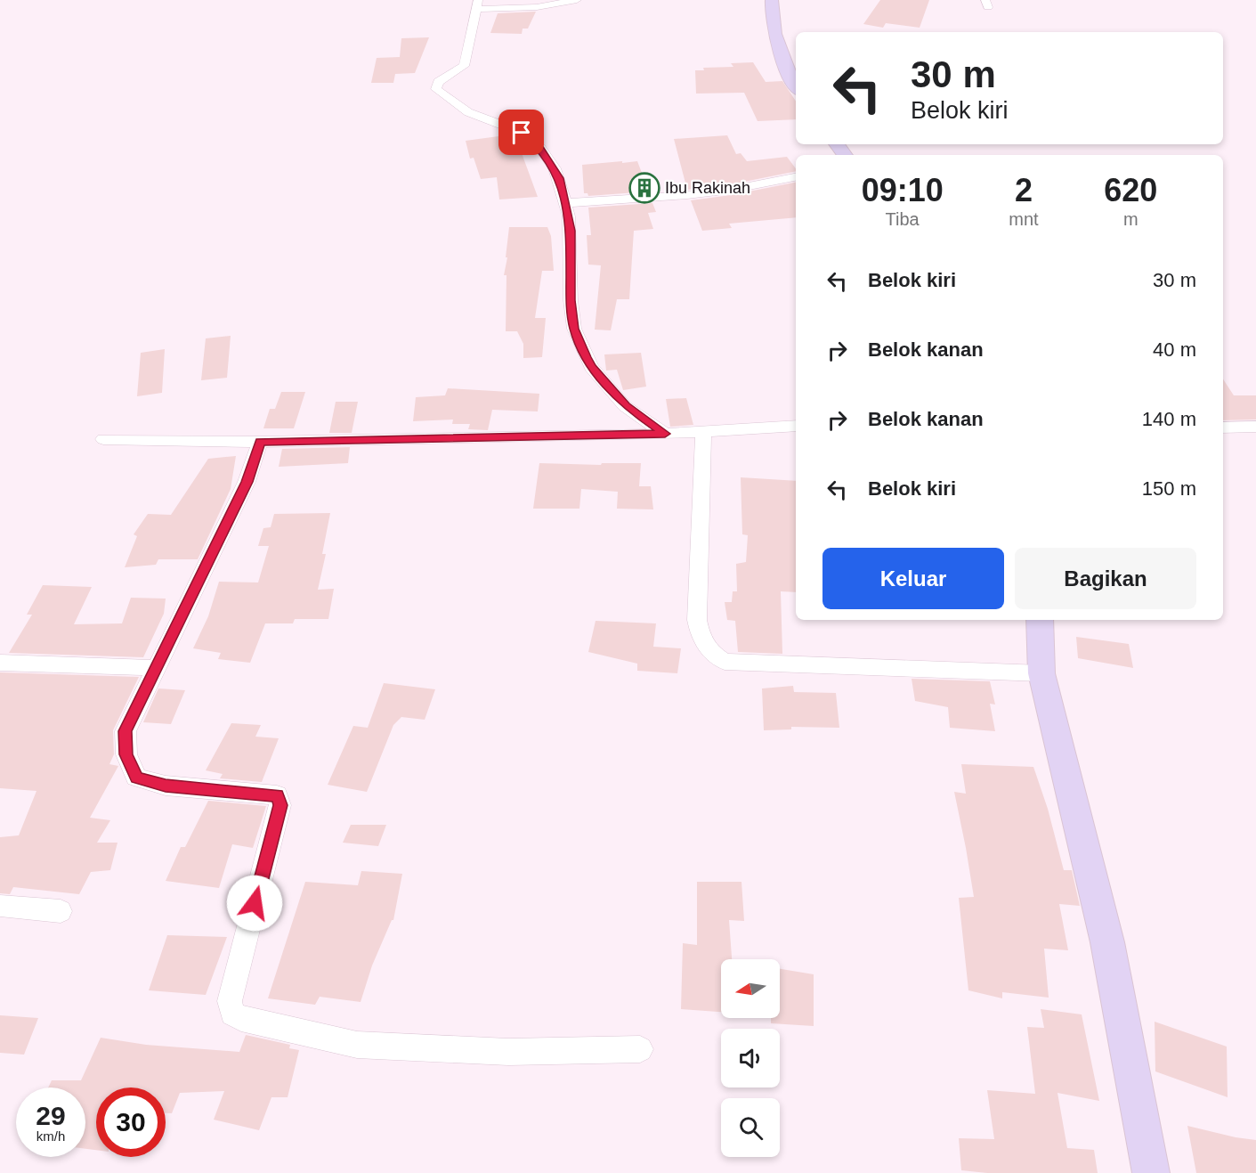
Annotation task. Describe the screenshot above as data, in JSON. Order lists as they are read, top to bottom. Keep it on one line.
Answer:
{"places":{"building":["Ibu Rakinah"]},"north":"left","page":{"turn":["30 m","Belok kiri"],"eta":["09:10","Tiba","2","mnt","620","m"],"list":[{"name":"Belok kiri","value":"30 m"},{"name":"Belok kanan","value":"40 m"},{"name":"Belok kanan","value":"140 m"},{"name":"Belok kiri","value":"150 m"}],"buttons":["Keluar","Bagikan"],"speed":"29 km/h","limit":"30"}}
